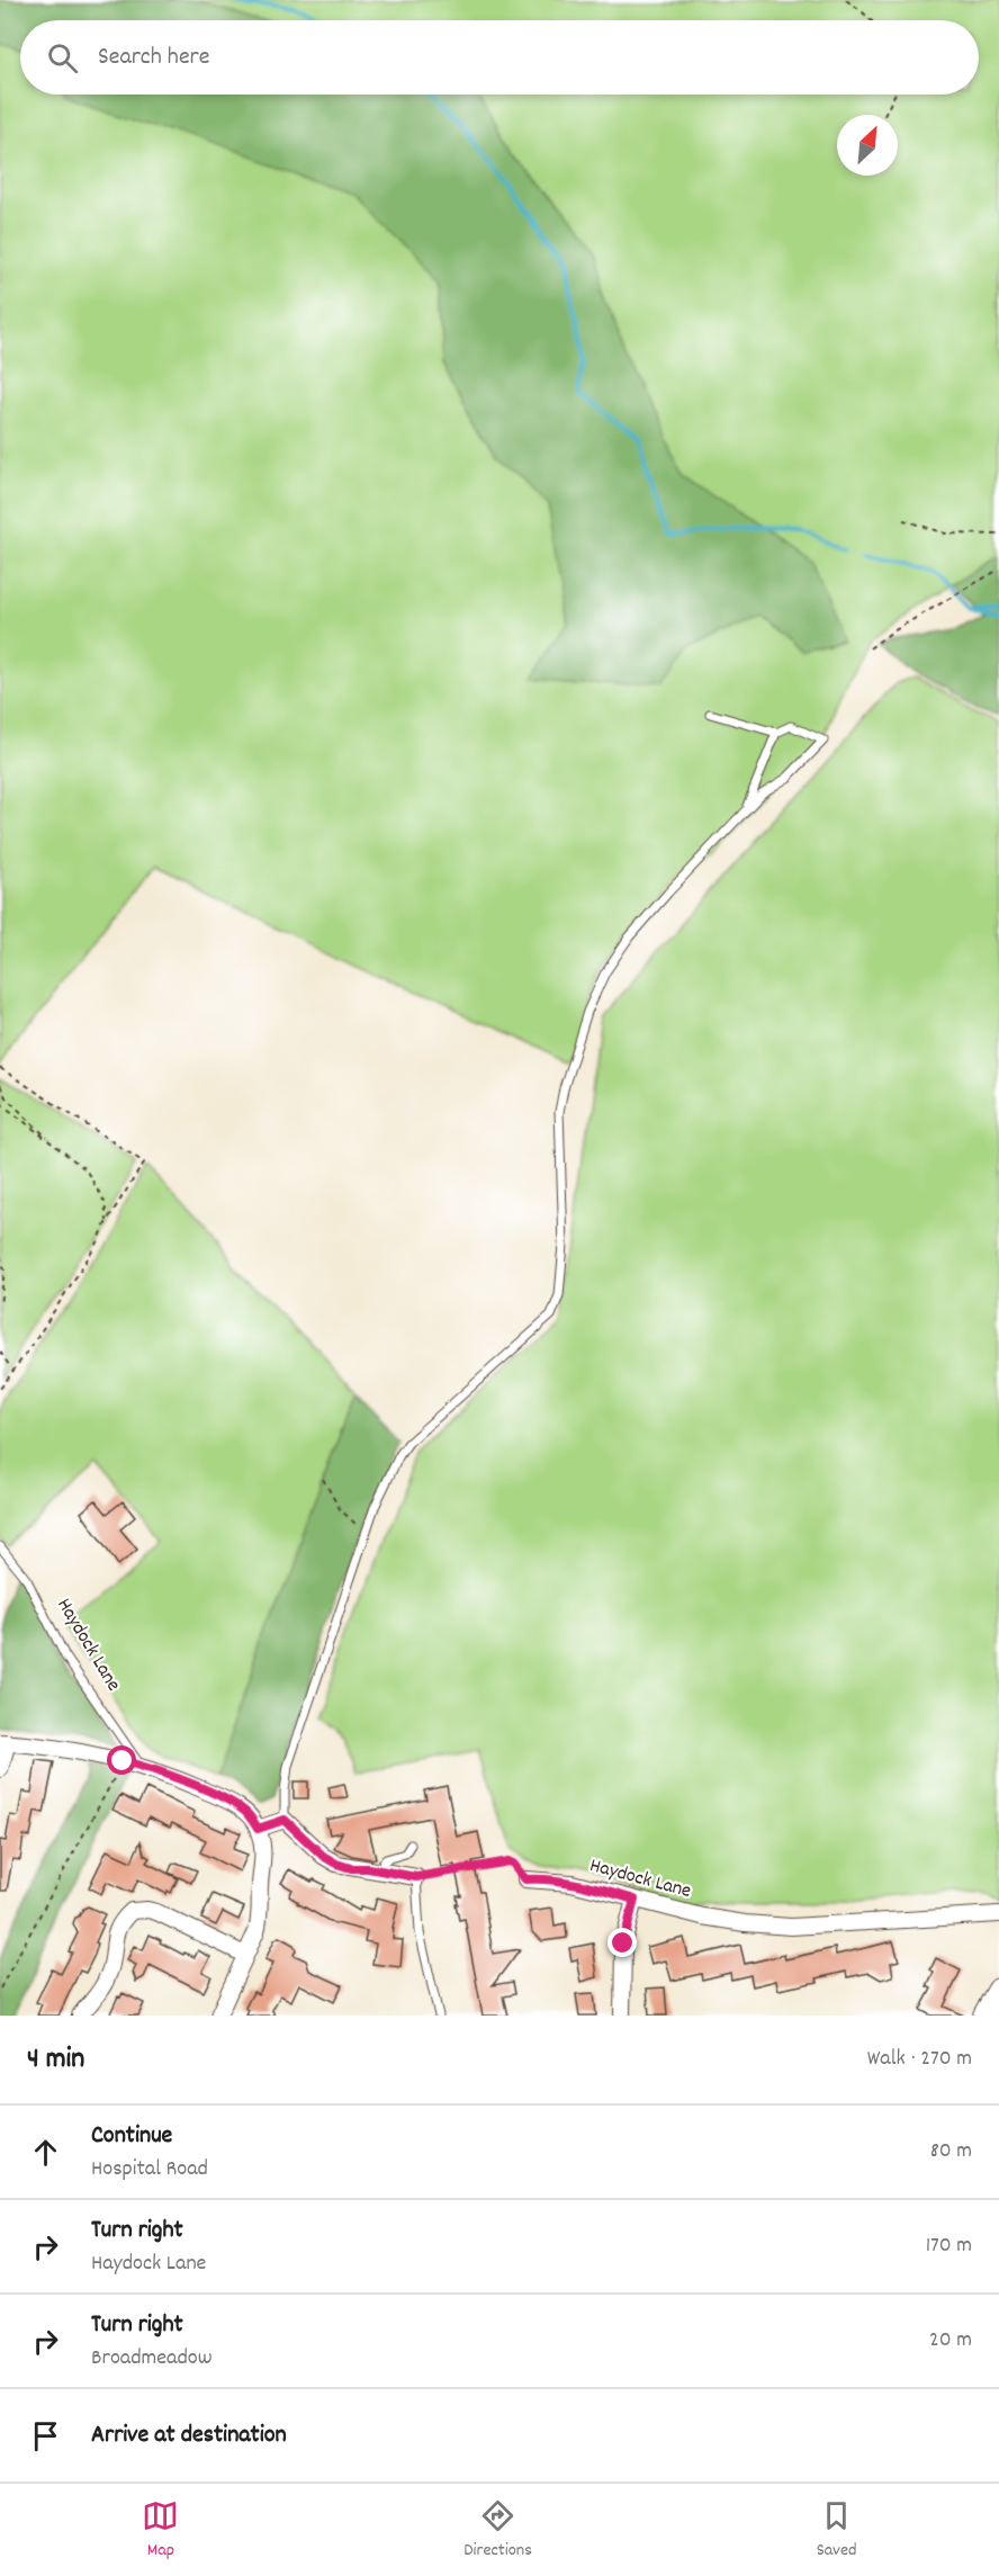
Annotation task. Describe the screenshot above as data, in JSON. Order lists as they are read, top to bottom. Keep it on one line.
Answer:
{"streets":{"street":["Haydock Lane"]},"north":"top right","page":{"search":"Search here","heading":["4 min","Walk · 270 m"],"list":[["Continue","Hospital Road","80 m"],["Turn right","Haydock Lane","170 m"],["Turn right","Broadmeadow","20 m"],"Arrive at destination"],"nav":["Map","Directions","Saved"]}}
